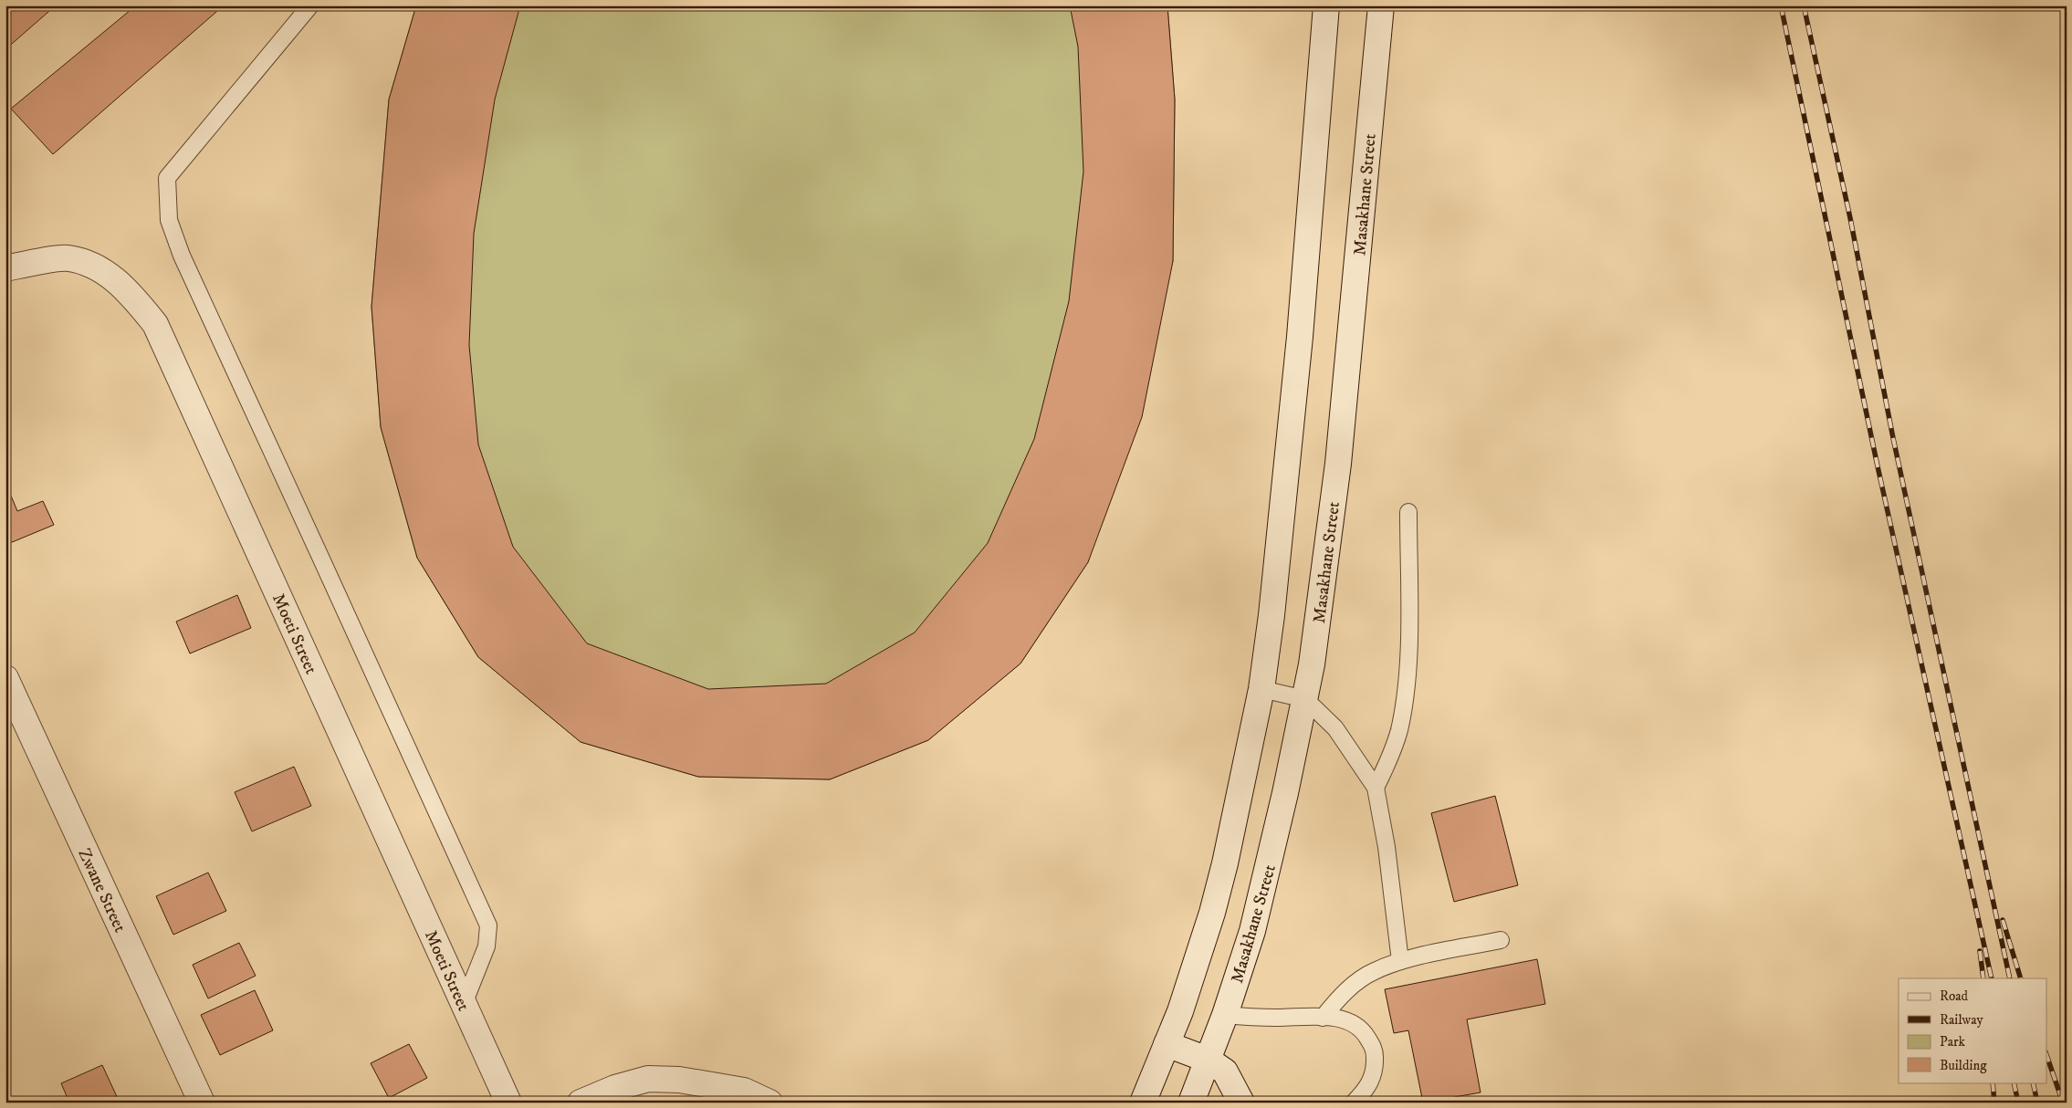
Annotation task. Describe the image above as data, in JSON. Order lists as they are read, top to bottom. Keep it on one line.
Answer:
{"streets":{"main road":["Masakhane Street","Moeti Street","Zwane Street"]},"legend":["Road","Railway","Park","Building"]}
